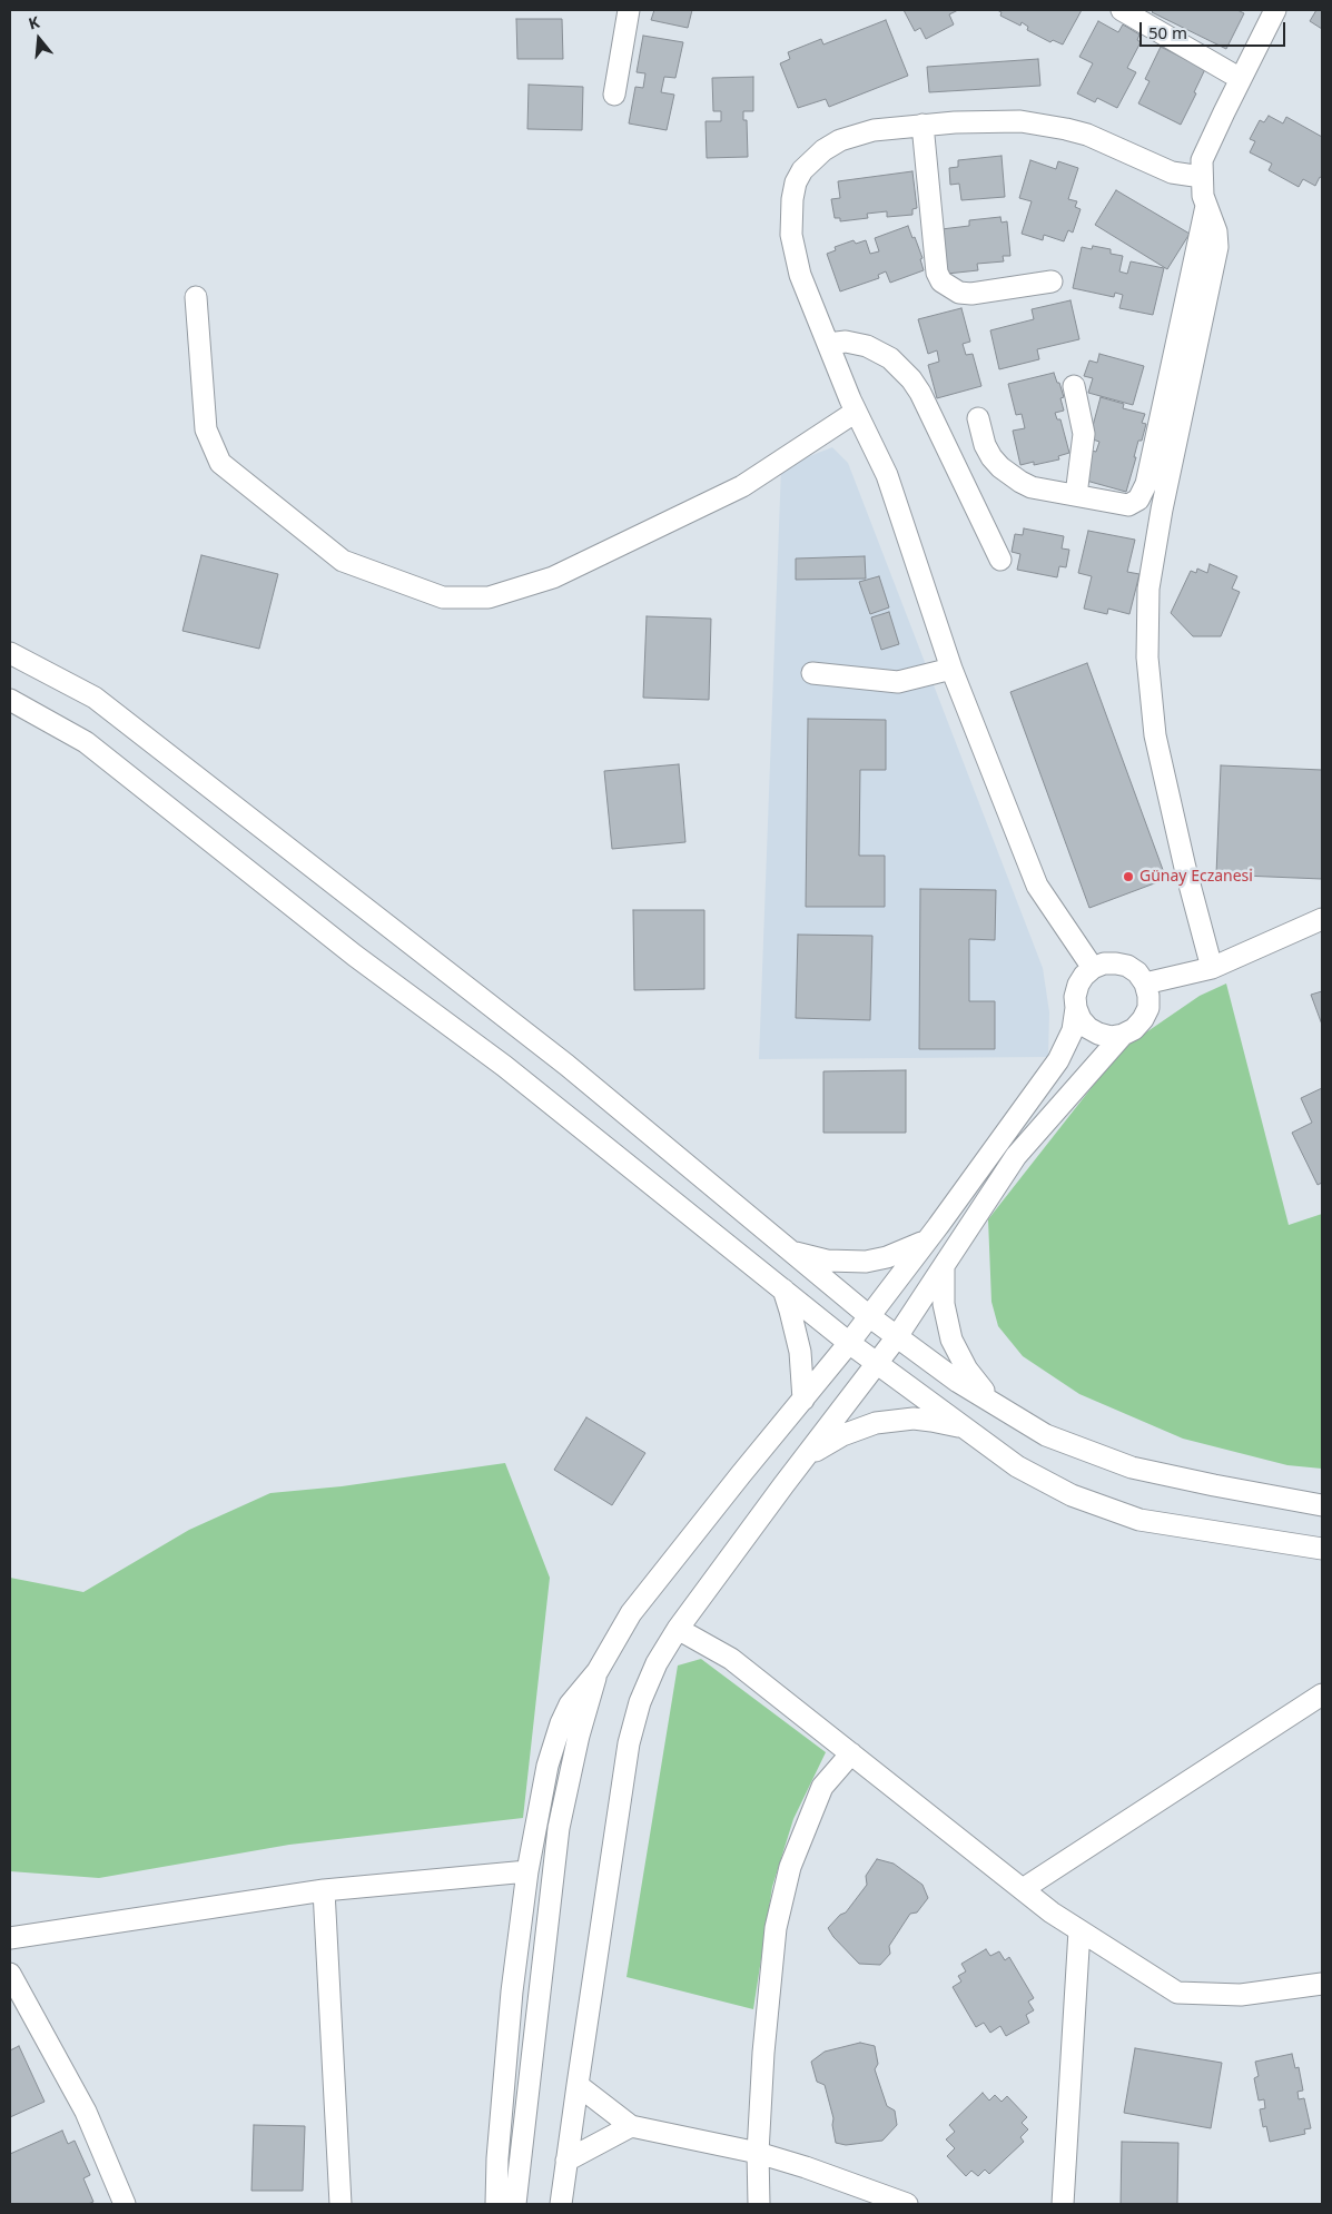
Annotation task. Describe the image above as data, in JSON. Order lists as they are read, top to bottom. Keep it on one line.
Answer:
{"places":["Günay Eczanesi"],"scale_bar":"50 m","north":"top"}
